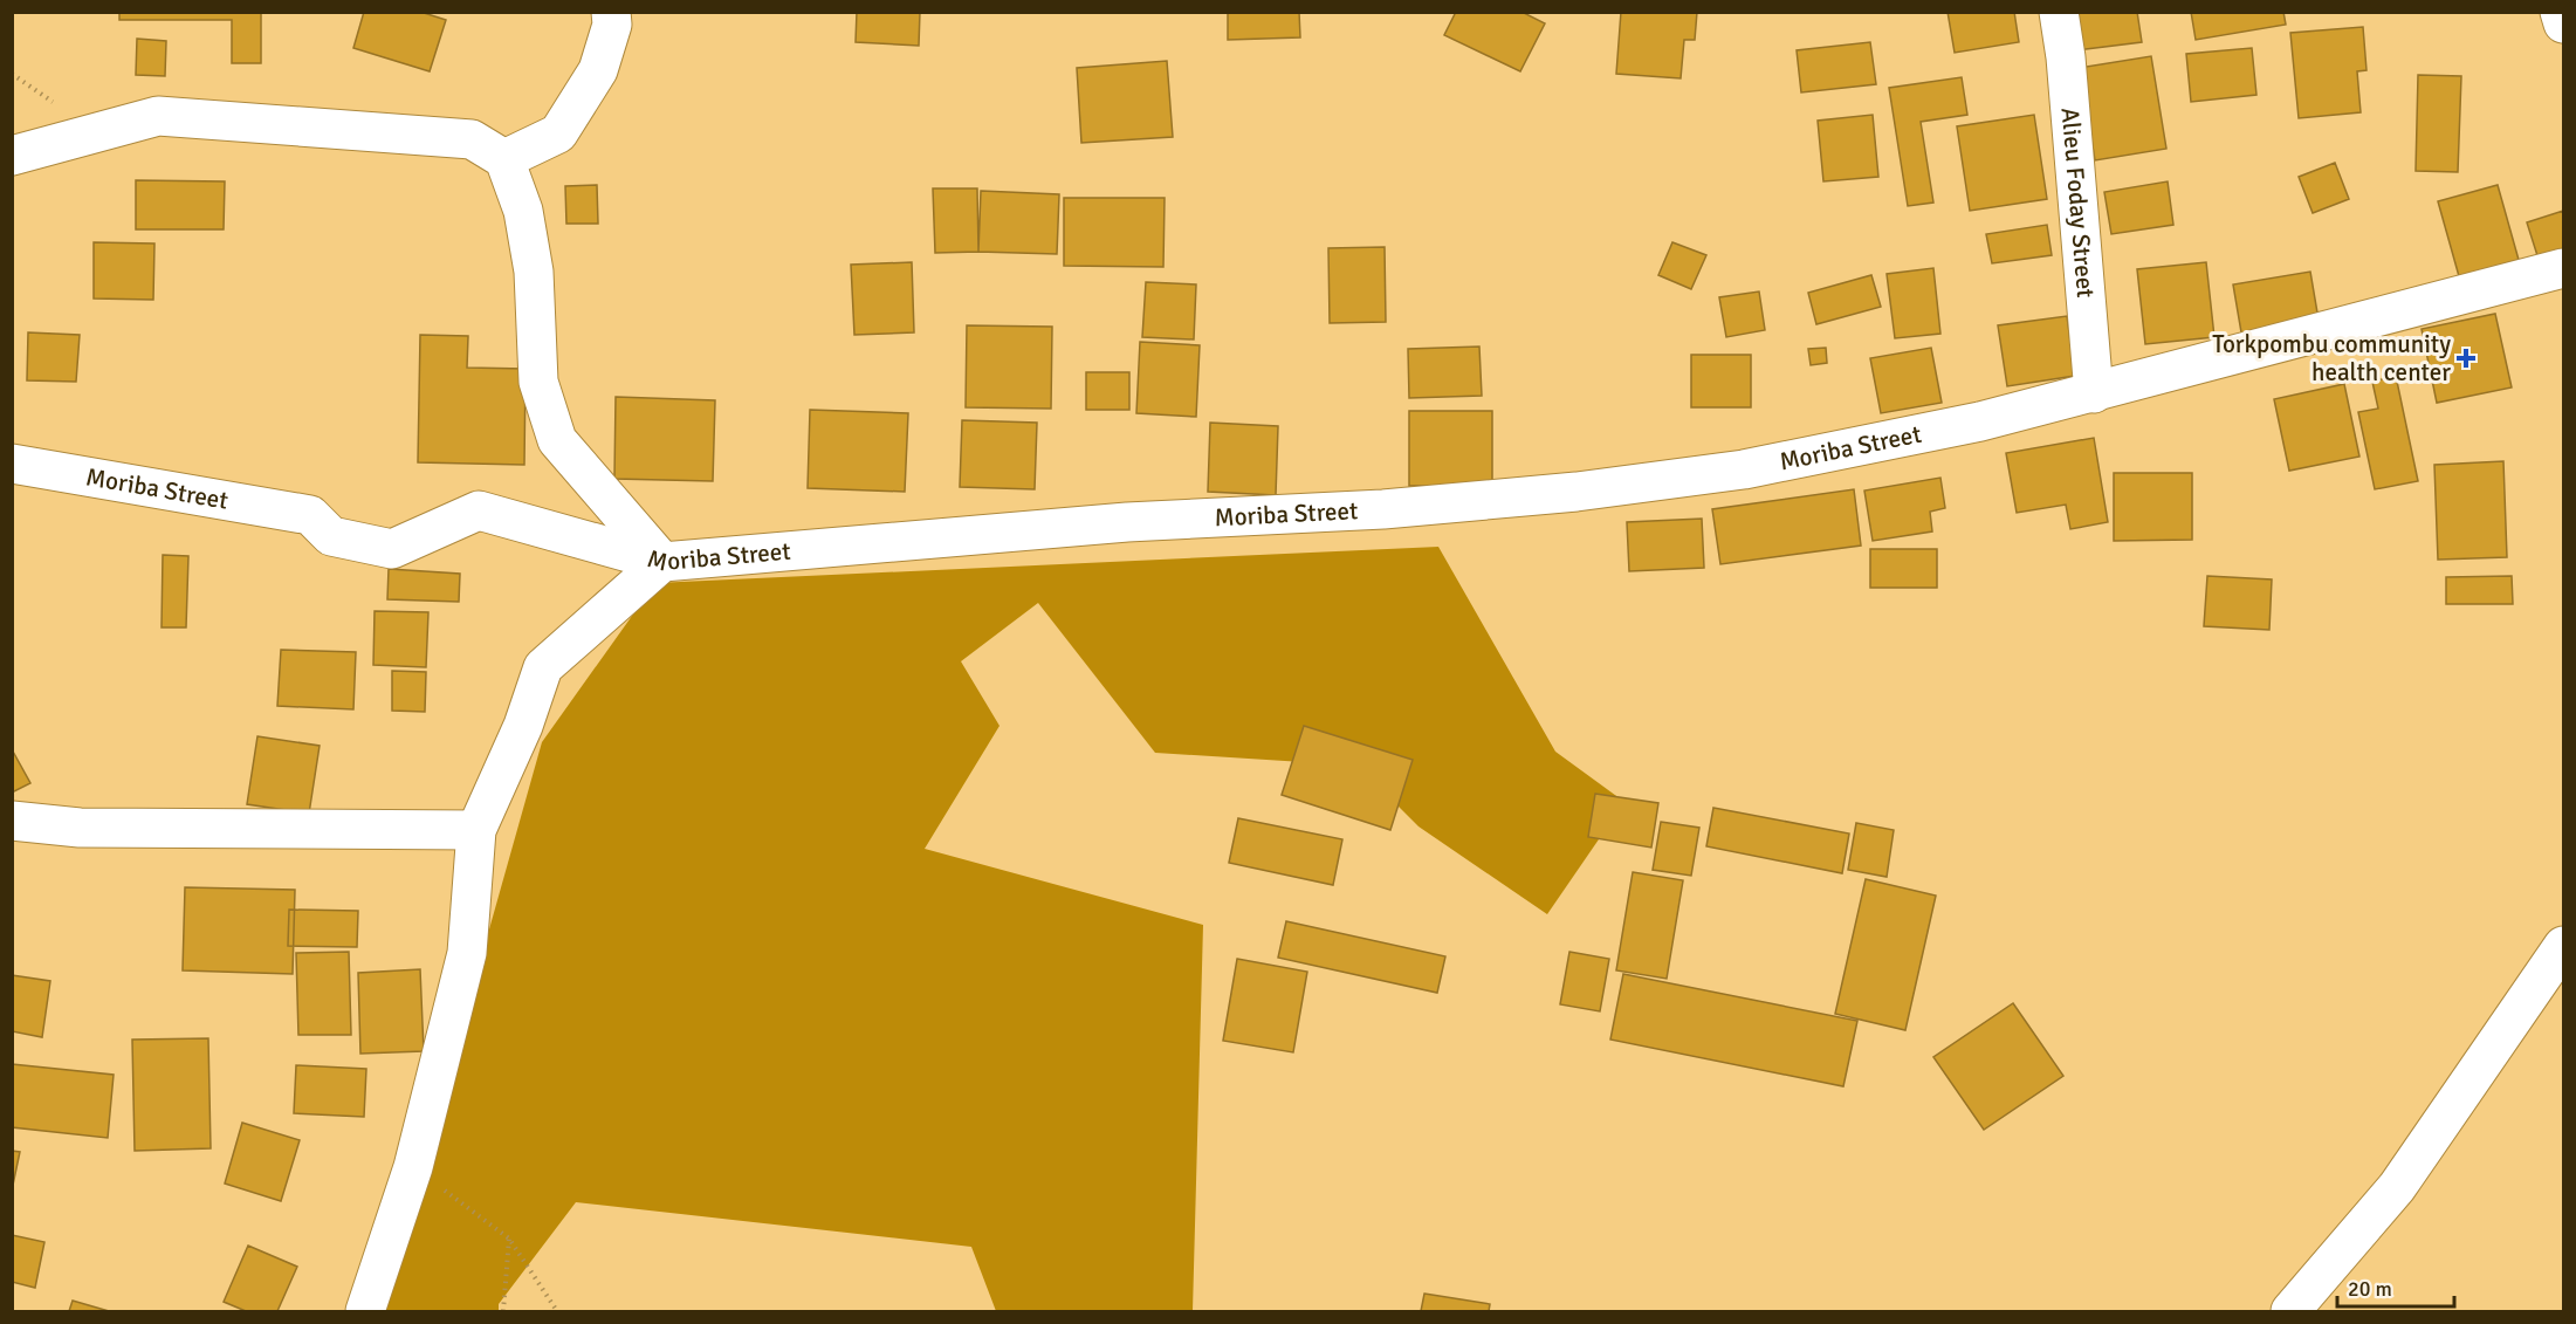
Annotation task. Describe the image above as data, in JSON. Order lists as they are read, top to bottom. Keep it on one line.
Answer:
{"streets":{"main road":["Alieu Foday Street","Moriba Street"]},"crossings":[["Alieu Foday Street","Moriba Street"]],"places":{"health":["Torkpombu community health center"]},"scale_bar":"20 m"}
